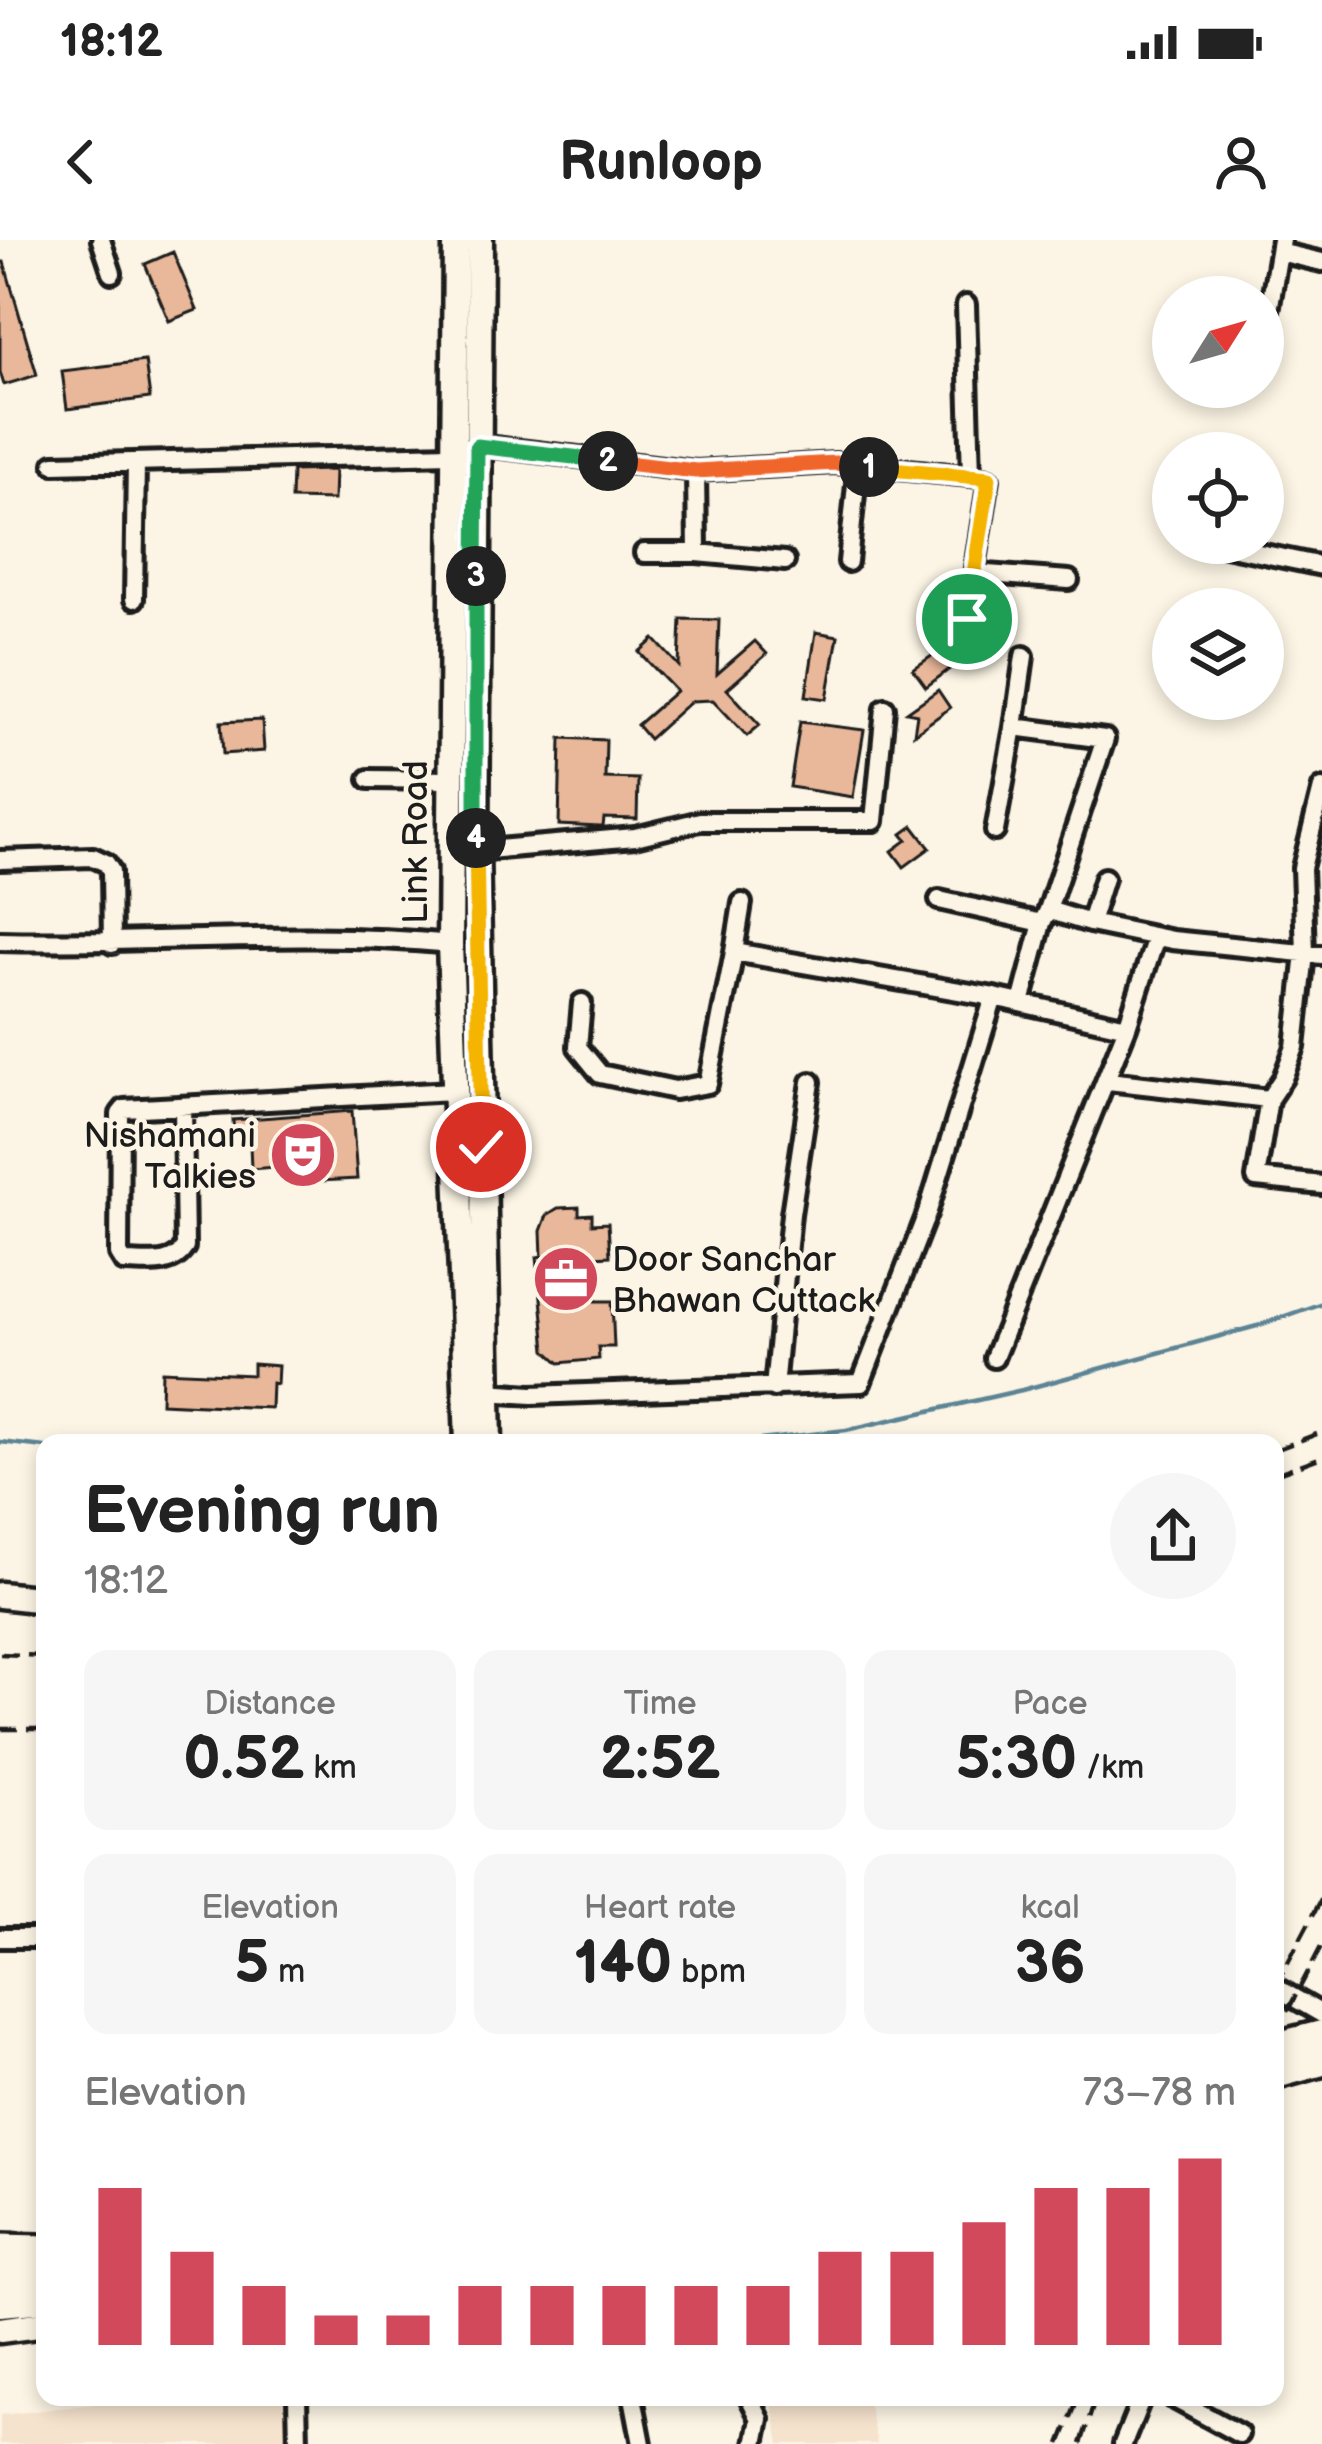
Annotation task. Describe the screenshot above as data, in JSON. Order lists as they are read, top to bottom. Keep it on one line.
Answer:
{"streets":{"main road":["Link Road"]},"places":{"theatre":["Nishamani Talkies"],"office":["Door Sanchar Bhawan Cuttack"]},"north":"top right","page":{"status":"18:12","header":"Runloop","pins":["2","1","3","4"],"heading":["Evening run","18:12"],"stats":[["Distance","0.52 km"],["Time","2:52"],["Pace","5:30 /km"],["Elevation","5 m"],["Heart rate","140 bpm"],["kcal","36"]],"chart":["Elevation","73–78 m"]}}
